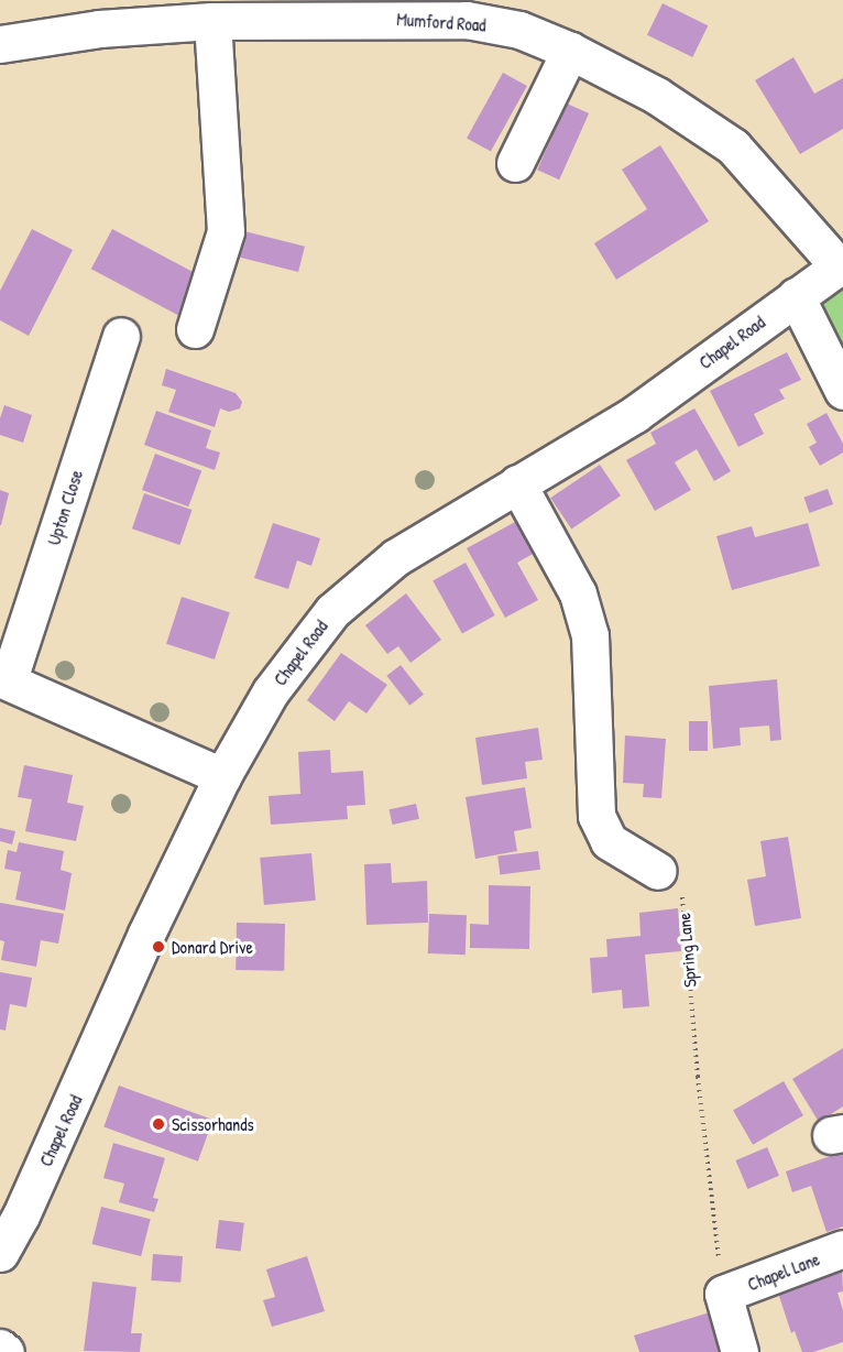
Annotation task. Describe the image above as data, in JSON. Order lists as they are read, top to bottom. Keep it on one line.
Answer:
{"streets":{"street":["Mumford Road","Chapel Road","Upton Close","Chapel Lane"],"path":["Spring Lane"]},"crossings":[["Mumford Road","Chapel Road"],["Spring Lane","Chapel Lane"]],"places":["Donard Drive","Scissorhands"]}
